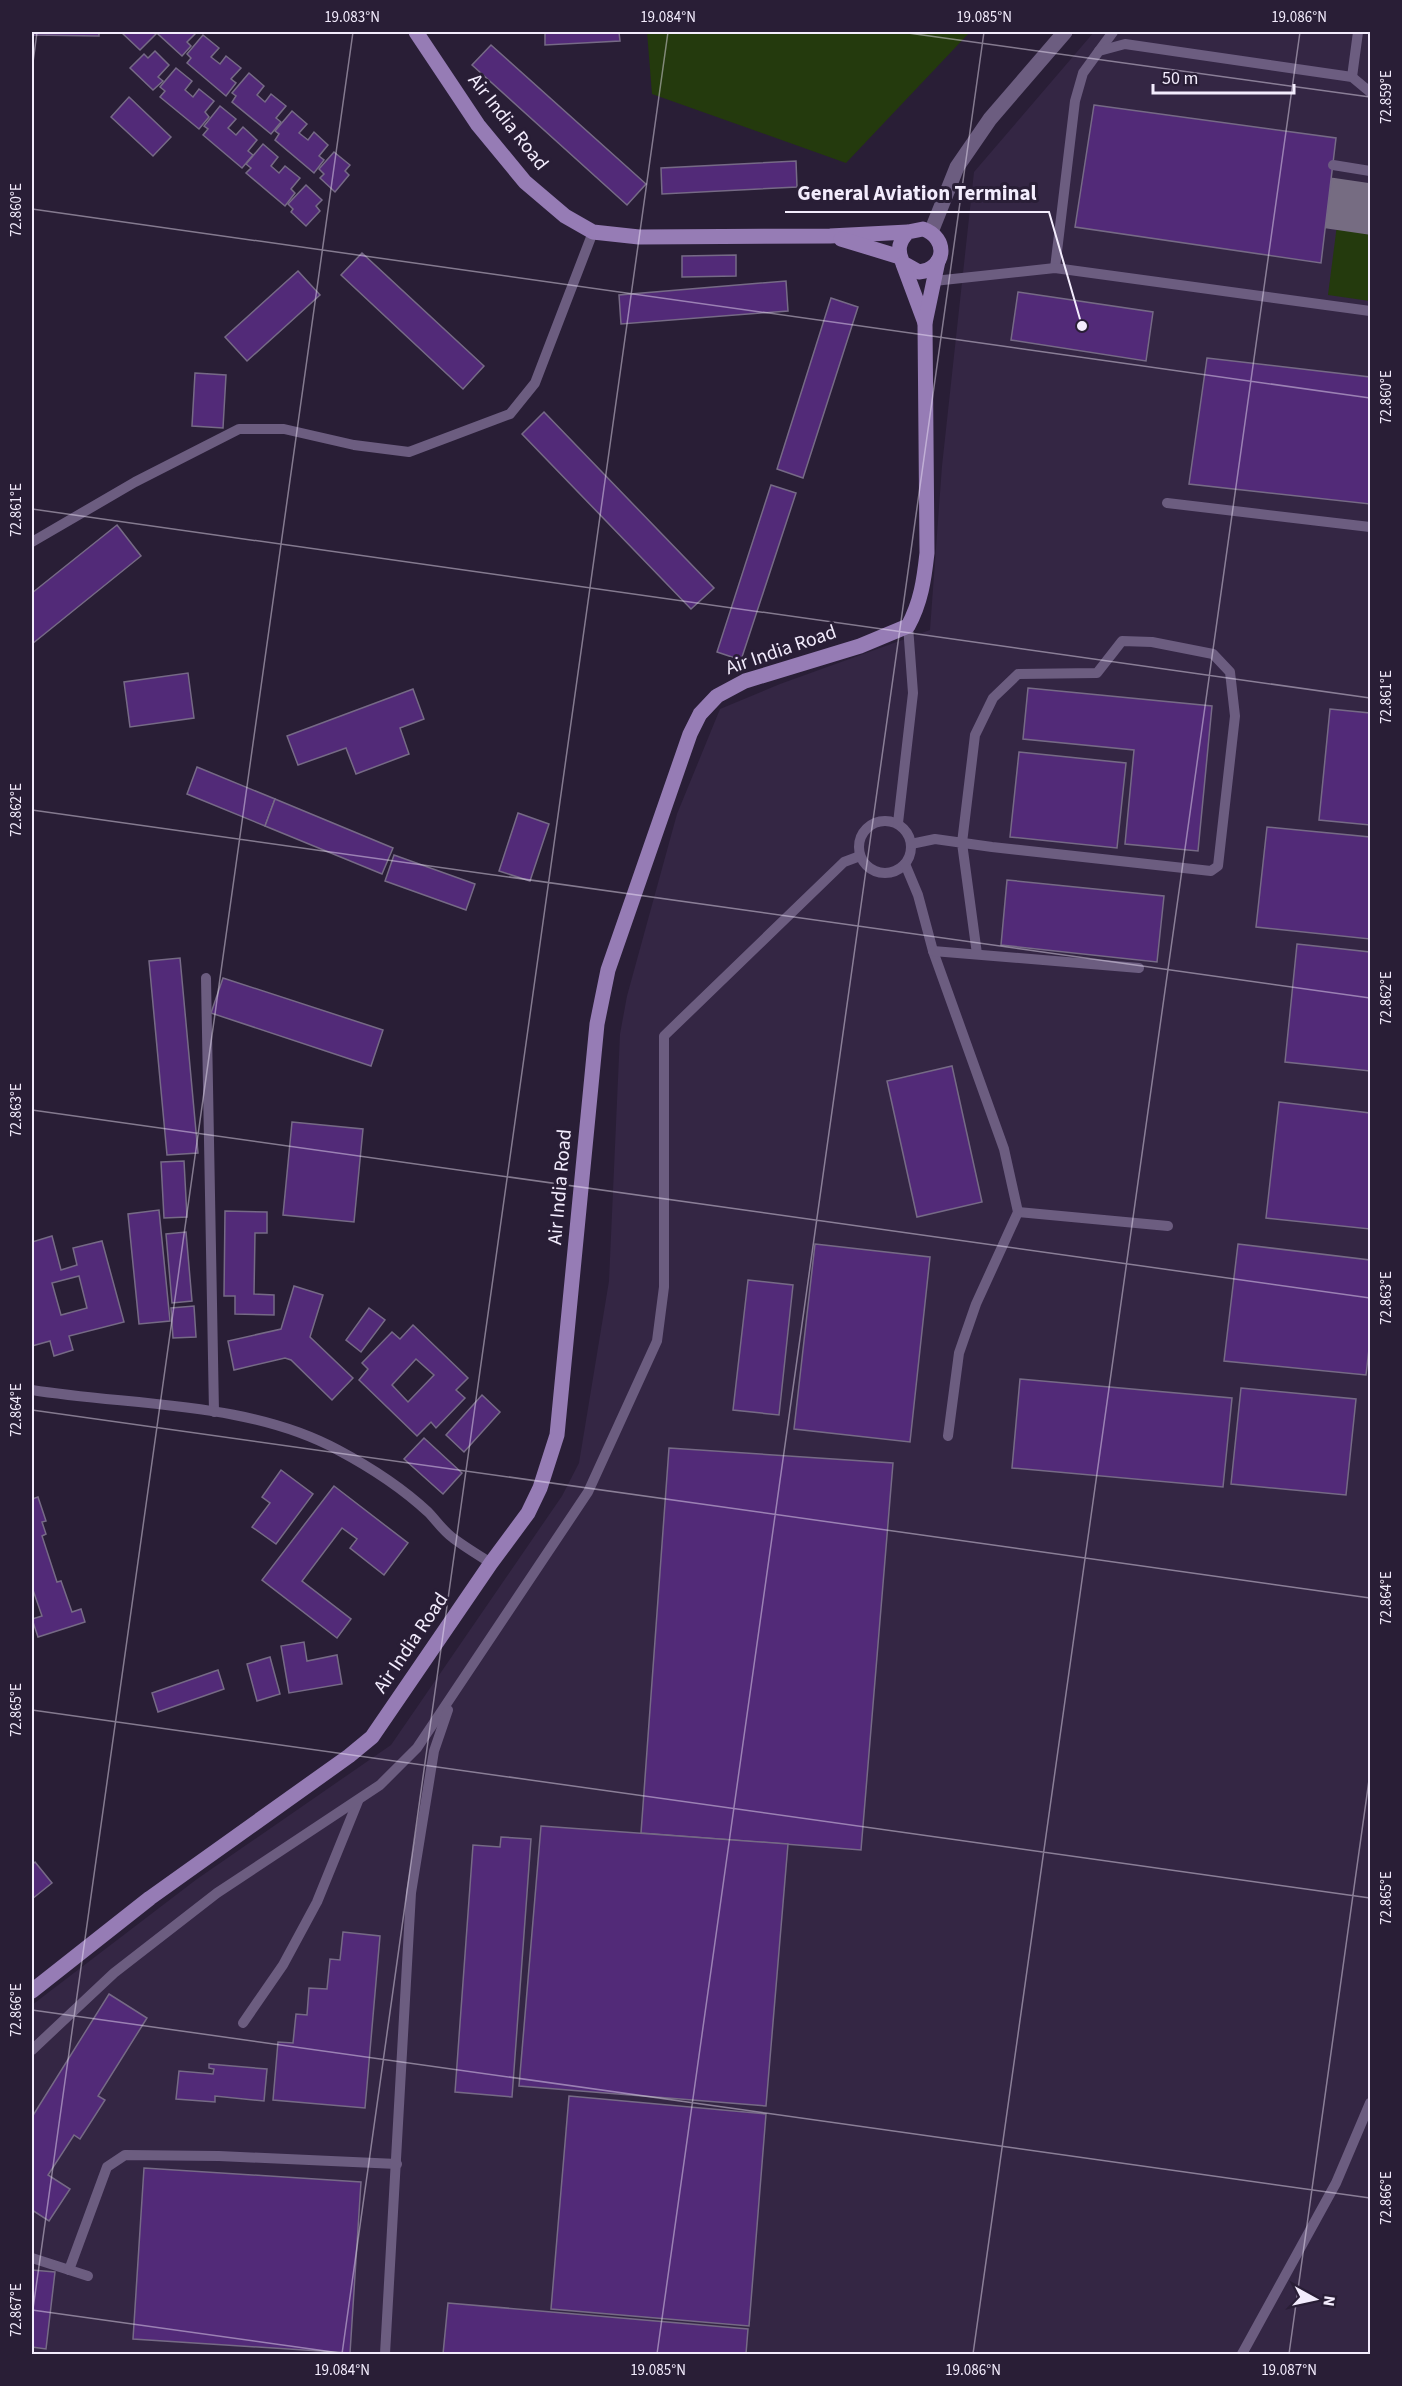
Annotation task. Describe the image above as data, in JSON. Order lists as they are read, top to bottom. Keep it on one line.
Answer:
{"streets":{"street":["Air India Road"]},"places":["General Aviation Terminal"],"scale_bar":"50 m","north":"right","coordinates":["19.083°N","19.084°N","19.085°N","19.086°N","72.859°E","72.860°E","72.861°E","72.862°E","72.863°E","72.864°E","72.865°E","72.866°E","72.867°E","19.087°N"]}
